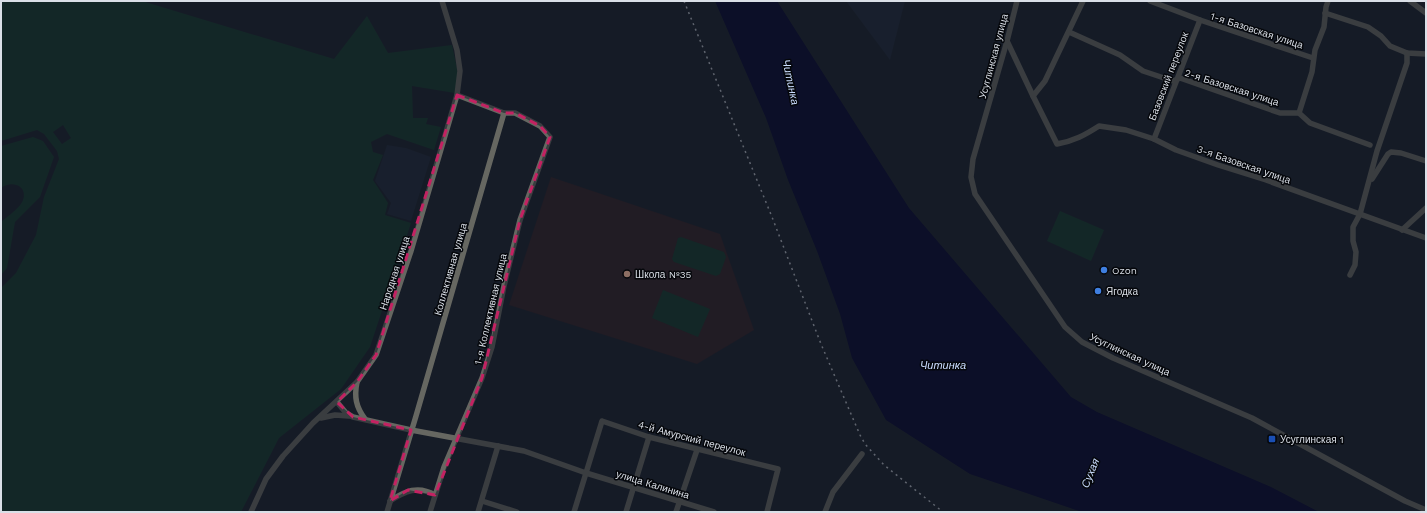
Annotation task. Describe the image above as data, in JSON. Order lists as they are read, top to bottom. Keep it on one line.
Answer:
{"streets":{"street":["1-я Базовская улица","Усуглинская улица","Базовский переулок","2-я Базовская улица","3-я Базовская улица","Коллективная улица","Народная улица","1-я Коллективная улица","4-й Амурский переулок","улица Калинина"]},"crossings":[["1-я Базовская улица","Базовский переулок"],["Базовский переулок","2-я Базовская улица"],["Базовский переулок","3-я Базовская улица"],["Коллективная улица","1-я Коллективная улица"],["1-я Коллективная улица","улица Калинина"],["4-й Амурский переулок","улица Калинина"]],"water":["Читинка","Сухая"],"places":{"other":["Ozon","Школа №35","Ягодка"],"transit":["Усуглинская 1"]}}
